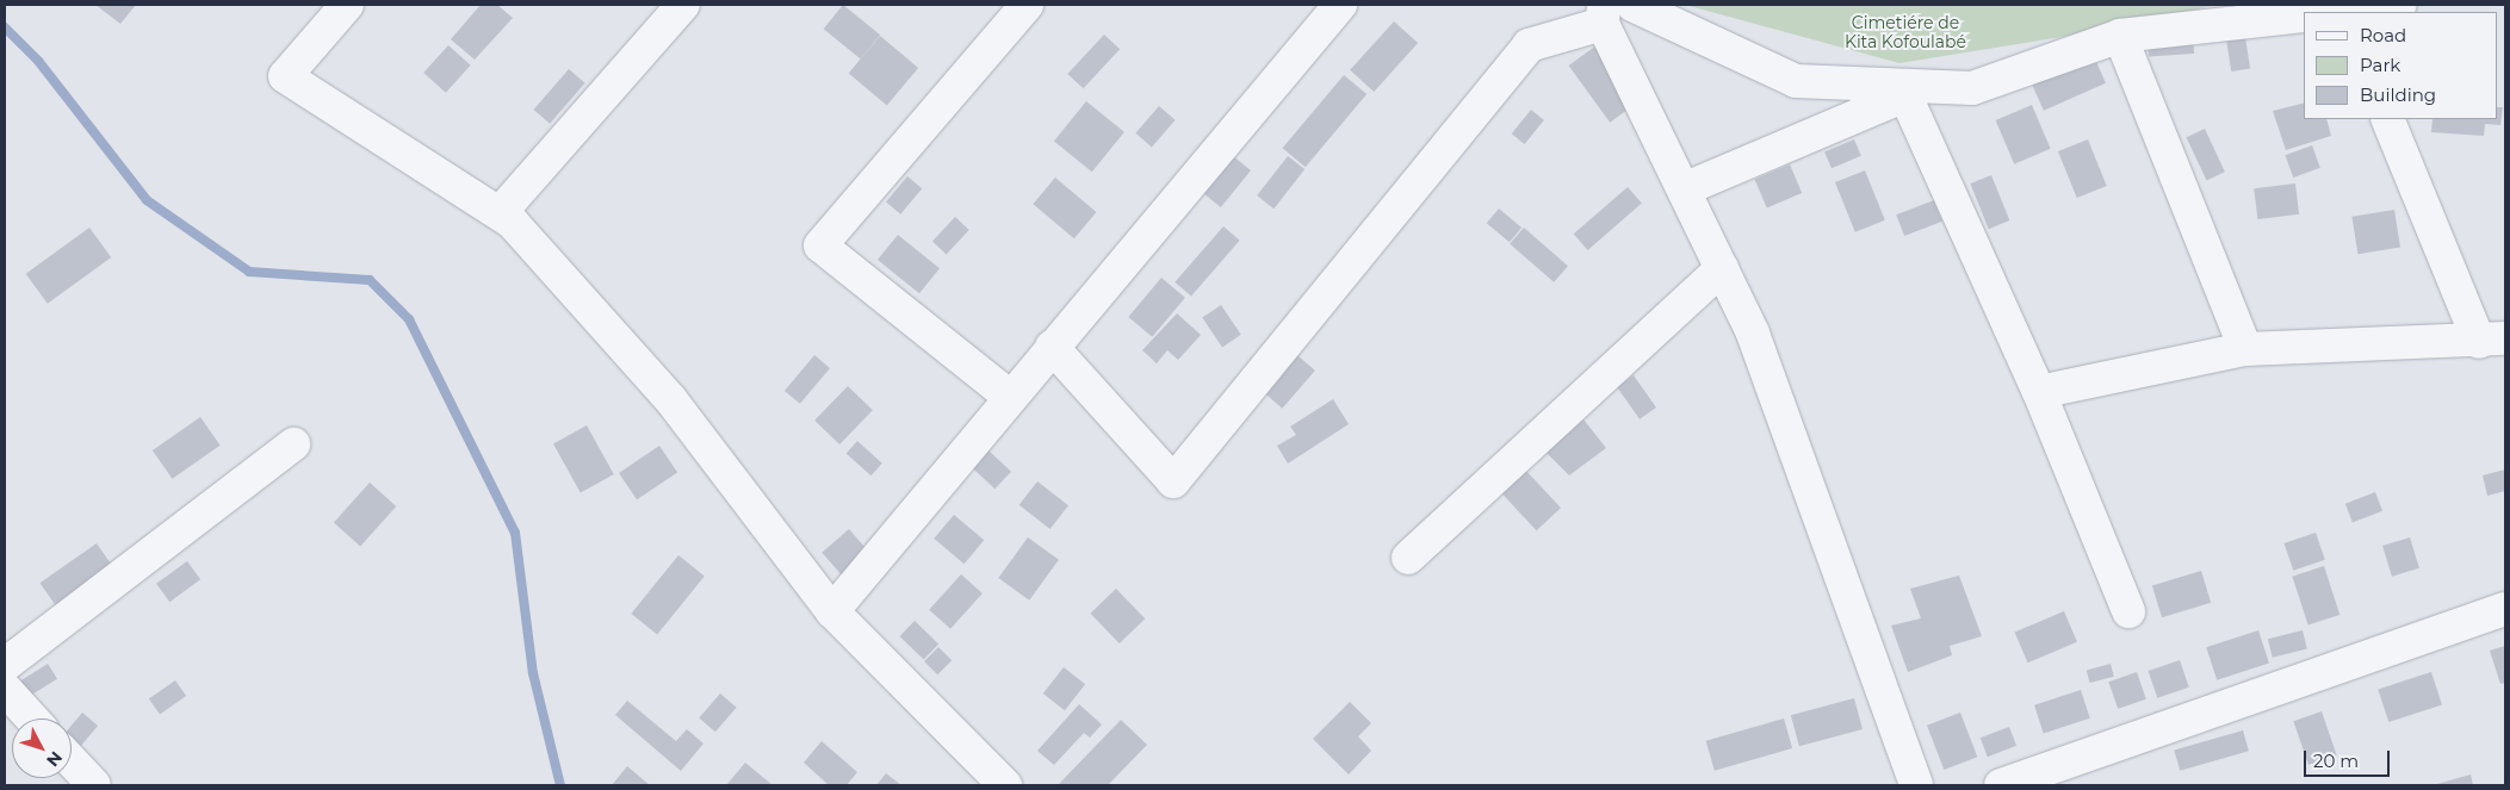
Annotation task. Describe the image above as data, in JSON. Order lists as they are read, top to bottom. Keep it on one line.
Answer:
{"parks":["Cimetiére de Kita Kofoulabé"],"legend":["Road","Park","Building"],"scale_bar":"20 m","north":"bottom right"}
